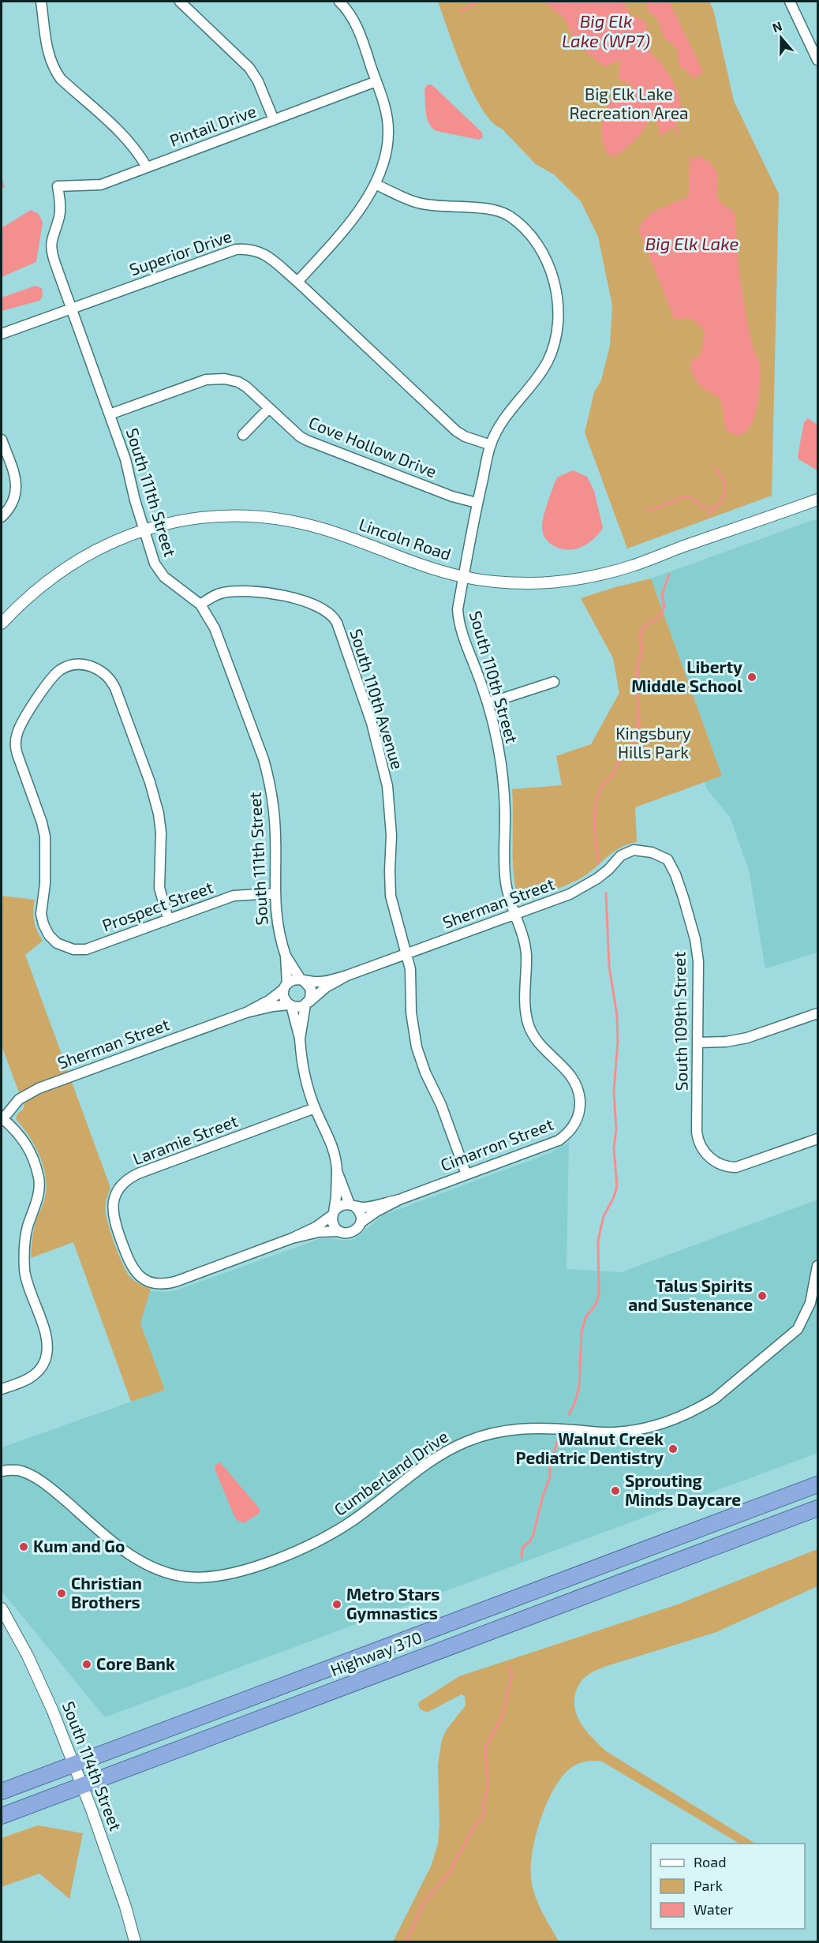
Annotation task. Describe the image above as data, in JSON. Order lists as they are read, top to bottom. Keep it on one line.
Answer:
{"streets":{"highway":["Highway 370"],"street":["Pintail Drive","Superior Drive","Cove Hollow Drive","South 111th Street","Lincoln Road","South 110th Street","South 110th Avenue","Sherman Street","Prospect Street","South 109th Street","Laramie Street","Cimarron Street","Cumberland Drive","South 114th Street"]},"crossings":[["Pintail Drive","South 111th Street"],["Superior Drive","South 111th Street"],["Cove Hollow Drive","South 111th Street"],["Cove Hollow Drive","South 110th Street"],["South 111th Street","Lincoln Road"],["South 111th Street","South 110th Avenue"],["South 111th Street","Sherman Street"],["South 111th Street","Prospect Street"],["Lincoln Road","South 110th Street"],["South 110th Street","Sherman Street"],["South 110th Street","Cimarron Street"],["South 110th Avenue","Sherman Street"],["South 110th Avenue","Cimarron Street"],["Sherman Street","South 109th Street"],["Highway 370","South 114th Street"]],"water":["Big Elk Lake (WP7)","Big Elk Lake"],"parks":["Big Elk Lake Recreation Area","Kingsbury Hills Park"],"places":["Liberty Middle School","Talus Spirits and Sustenance","Walnut Creek Pediatric Dentistry","Sprouting Minds Daycare","Kum and Go","Christian Brothers","Metro Stars Gymnastics","Core Bank"],"legend":["Road","Park","Water"],"north":"top"}
